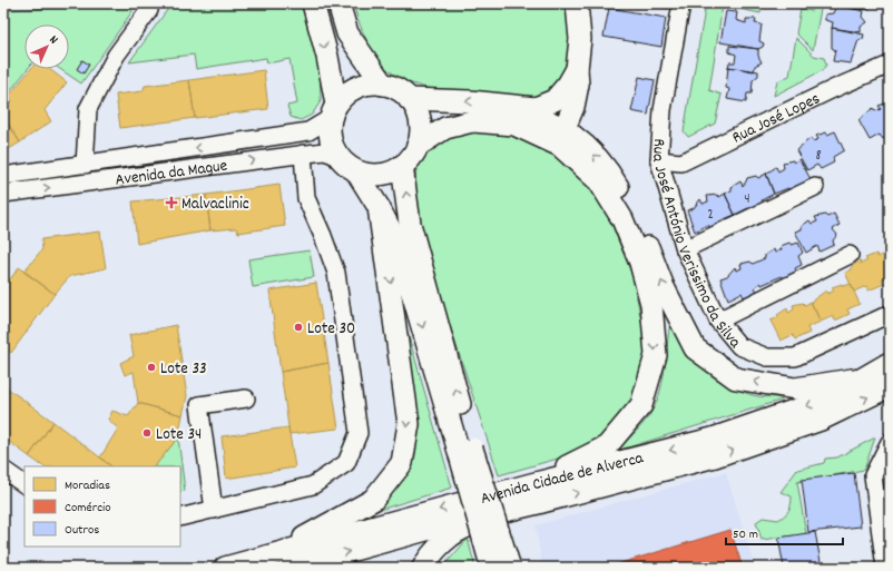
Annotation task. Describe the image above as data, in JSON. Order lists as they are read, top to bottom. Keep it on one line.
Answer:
{"streets":{"main road":["Avenida Cidade de Alverca"],"street":["Rua José Lopes","Avenida da Mague","Rua José António Verissimo da Silva"]},"crossings":[["Rua José Lopes","Rua José António Verissimo da Silva"]],"places":{"health":["Malvaclinic"],"other":["Lote 30","Lote 33","Lote 34"]},"house_numbers":["8","4","2"],"legend":["Moradias","Comércio","Outros"],"scale_bar":"50 m","north":"top right"}
